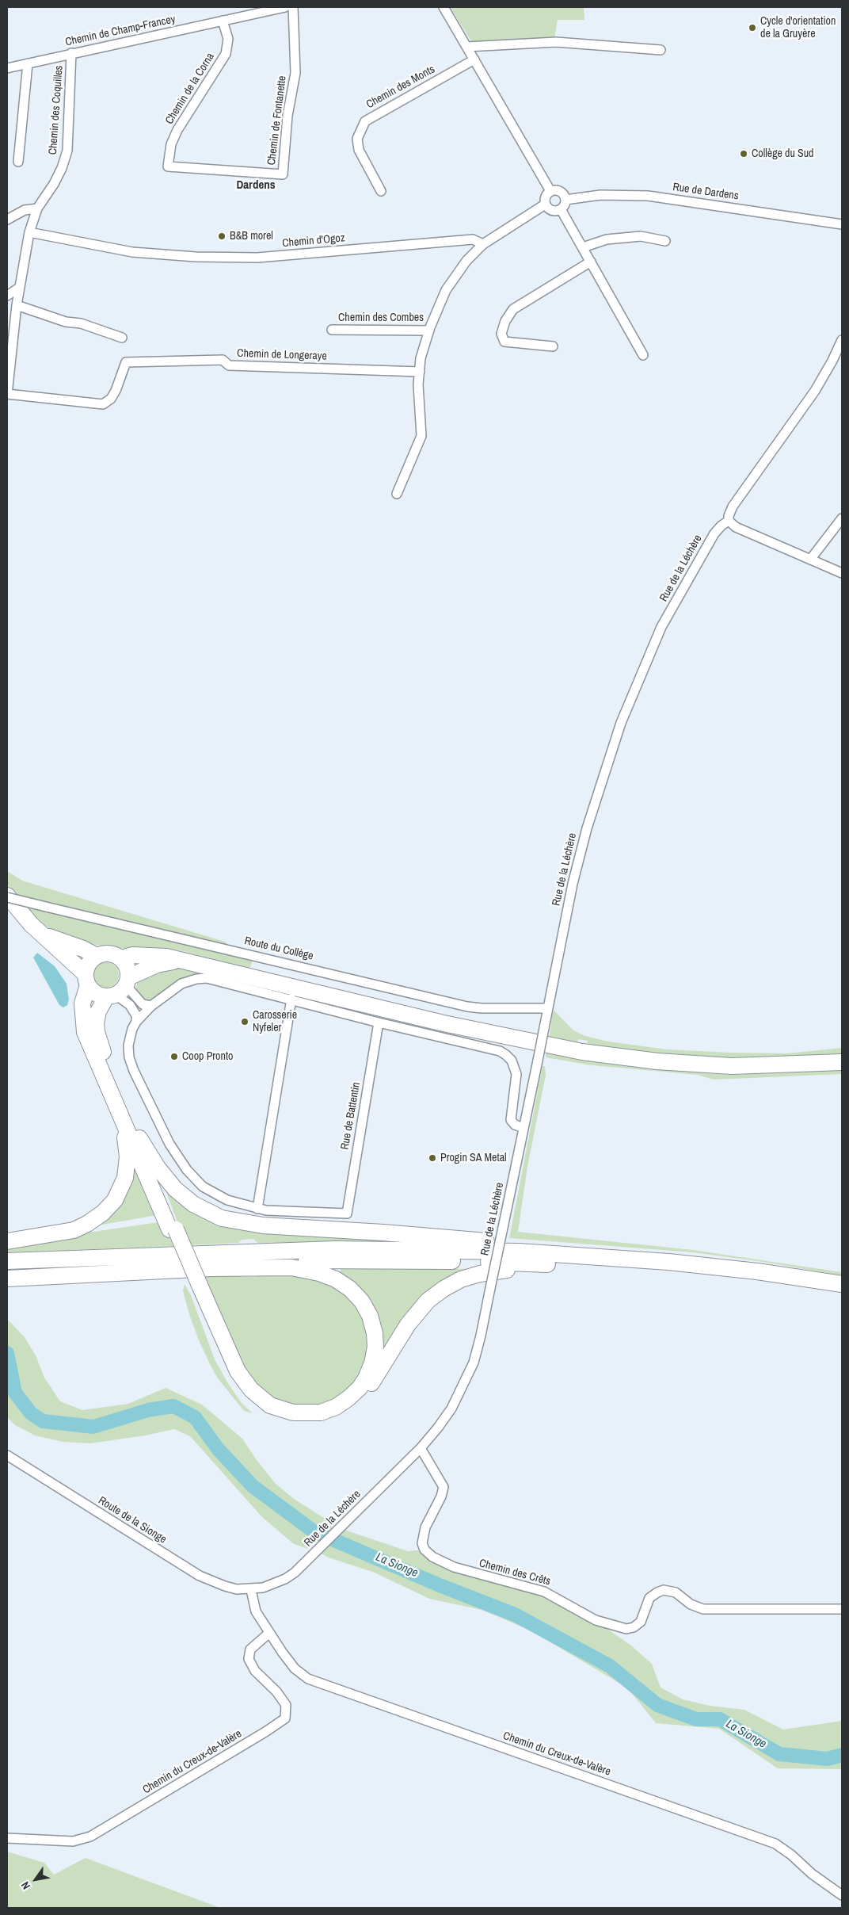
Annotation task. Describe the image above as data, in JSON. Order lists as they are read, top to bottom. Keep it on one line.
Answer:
{"streets":{"street":["Chemin de Champ-Francey","Chemin des Monts","Chemin de la Corna","Chemin des Coquilles","Chemin de Fontanette","Rue de Dardens","Chemin d'Ogoz","Chemin des Combes","Chemin de Longeraye","Rue de la Léchère","Route du Collège","Rue de Battentin","Route de la Sionge","Chemin des Crêts","Chemin du Creux-de-Valère"]},"crossings":[["Chemin de Champ-Francey","Chemin de la Corna"],["Chemin de Champ-Francey","Chemin des Coquilles"],["Chemin de la Corna","Chemin de Fontanette"],["Chemin des Coquilles","Chemin d'Ogoz"],["Chemin des Coquilles","Chemin de Longeraye"],["Rue de Dardens","Chemin des Combes"],["Chemin d'Ogoz","Chemin des Combes"],["Chemin des Combes","Chemin de Longeraye"],["Rue de la Léchère","Route du Collège"],["Rue de la Léchère","Route de la Sionge"],["Rue de la Léchère","Chemin des Crêts"],["Rue de la Léchère","Chemin du Creux-de-Valère"],["Route de la Sionge","Chemin du Creux-de-Valère"]],"districts":["Dardens"],"water":["La Sionge"],"places":["Cycle d'orientation de la Gruyère","Collège du Sud","B&B morel","Carosserie Nyfeler","Coop Pronto","Progin SA Metal"],"north":"bottom left"}
